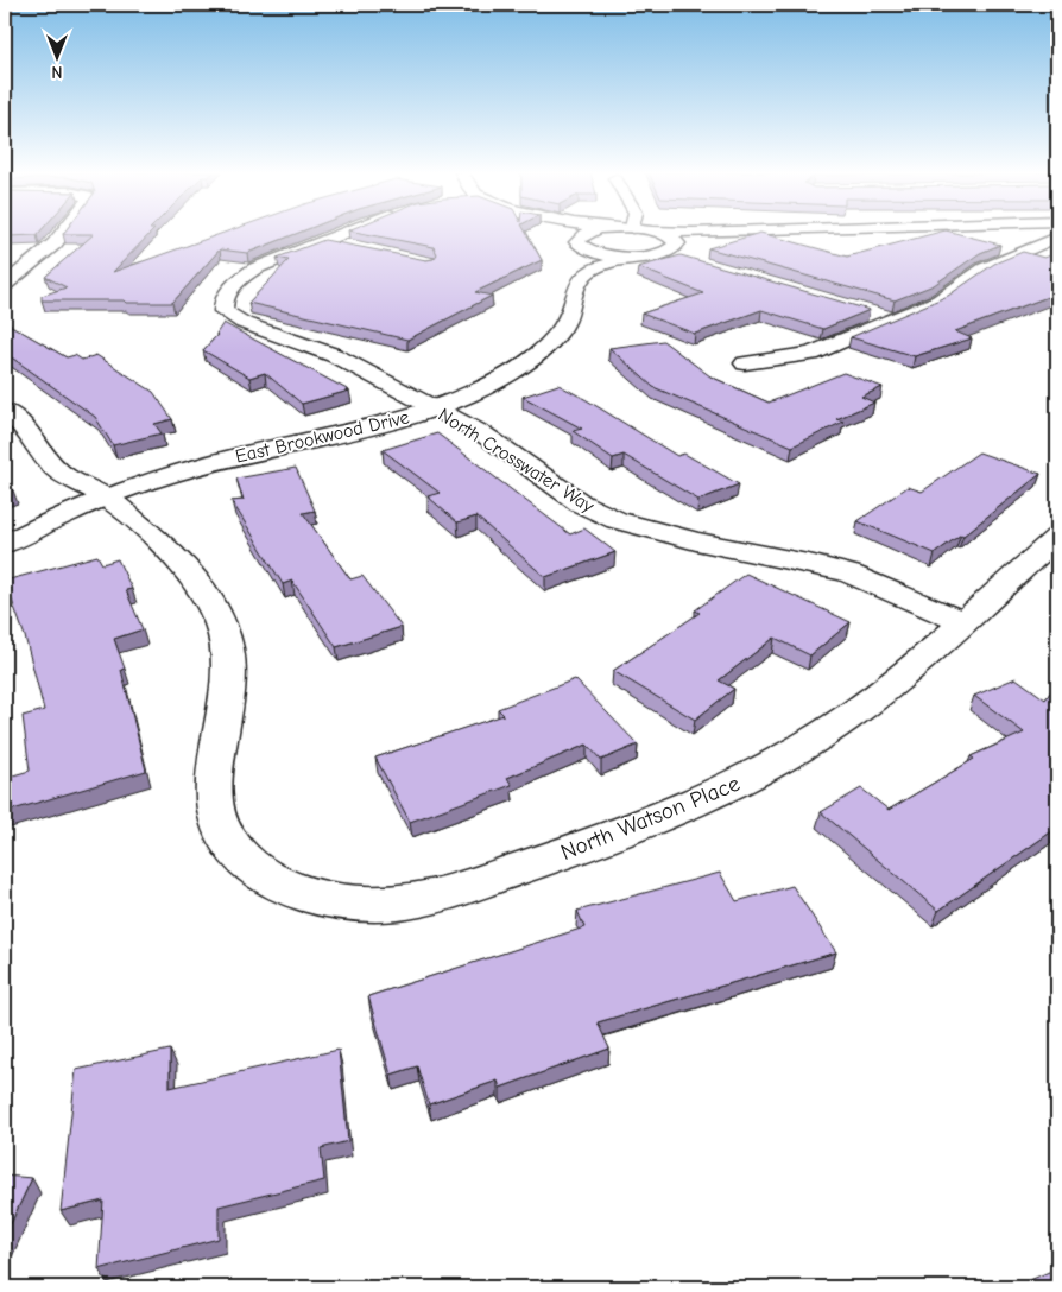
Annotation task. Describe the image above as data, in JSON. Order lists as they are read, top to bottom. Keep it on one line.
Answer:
{"streets":{"street":["East Brookwood Drive","North Crosswater Way","North Watson Place"]},"crossings":[["East Brookwood Drive","North Crosswater Way"],["East Brookwood Drive","North Watson Place"],["North Crosswater Way","North Watson Place"]],"north":"bottom"}
